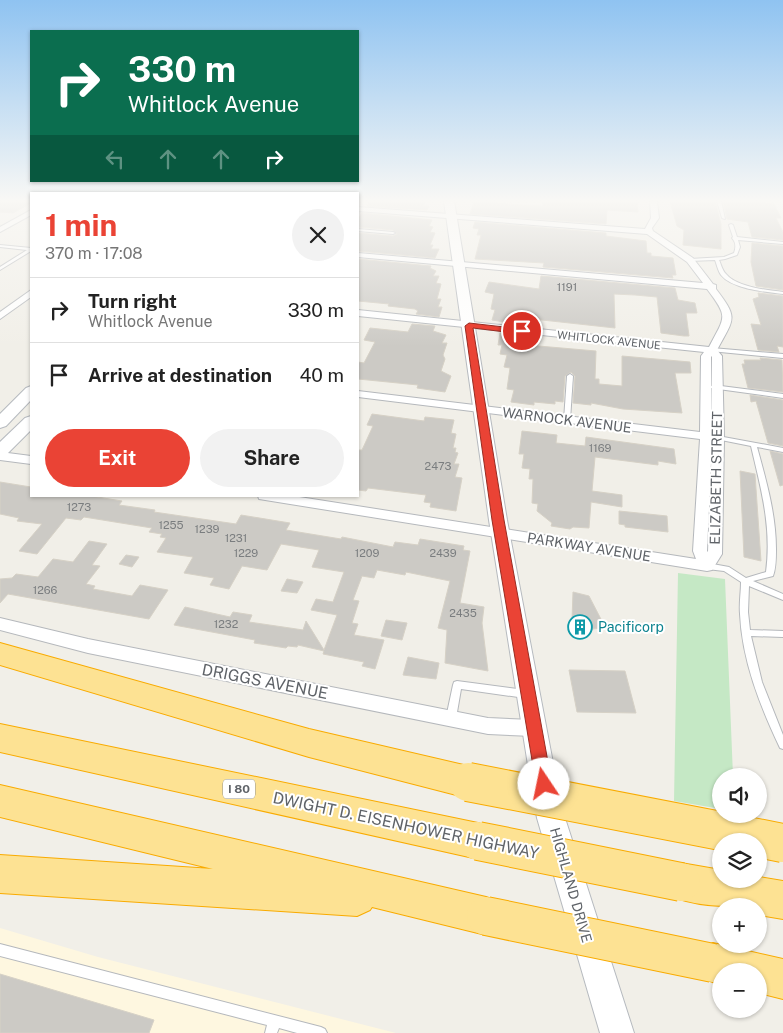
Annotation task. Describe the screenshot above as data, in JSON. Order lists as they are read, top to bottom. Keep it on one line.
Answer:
{"streets":{"highway":["I 80","DWIGHT D. EISENHOWER HIGHWAY"],"street":["WHITLOCK AVENUE","WARNOCK AVENUE","ELIZABETH STREET","PARKWAY AVENUE","DRIGGS AVENUE","HIGHLAND DRIVE"]},"crossings":[["WHITLOCK AVENUE","ELIZABETH STREET"],["WHITLOCK AVENUE","HIGHLAND DRIVE"],["WARNOCK AVENUE","ELIZABETH STREET"],["WARNOCK AVENUE","HIGHLAND DRIVE"],["ELIZABETH STREET","PARKWAY AVENUE"],["PARKWAY AVENUE","HIGHLAND DRIVE"],["DRIGGS AVENUE","HIGHLAND DRIVE"]],"places":{"building":["Pacificorp"]},"house_numbers":["1191","1169","2473","1273","1255","1239","1231","1229","1209","2439","1266","2435","1232"],"page":{"turn":["330 m","Whitlock Avenue"],"heading":["1 min","370 m · 17:08"],"list":[{"name":"Turn right","note":"Whitlock Avenue","value":"330 m"},{"name":"Arrive at destination","value":"40 m"}],"buttons":["Exit","Share"],"map_buttons":["+","−"]}}
